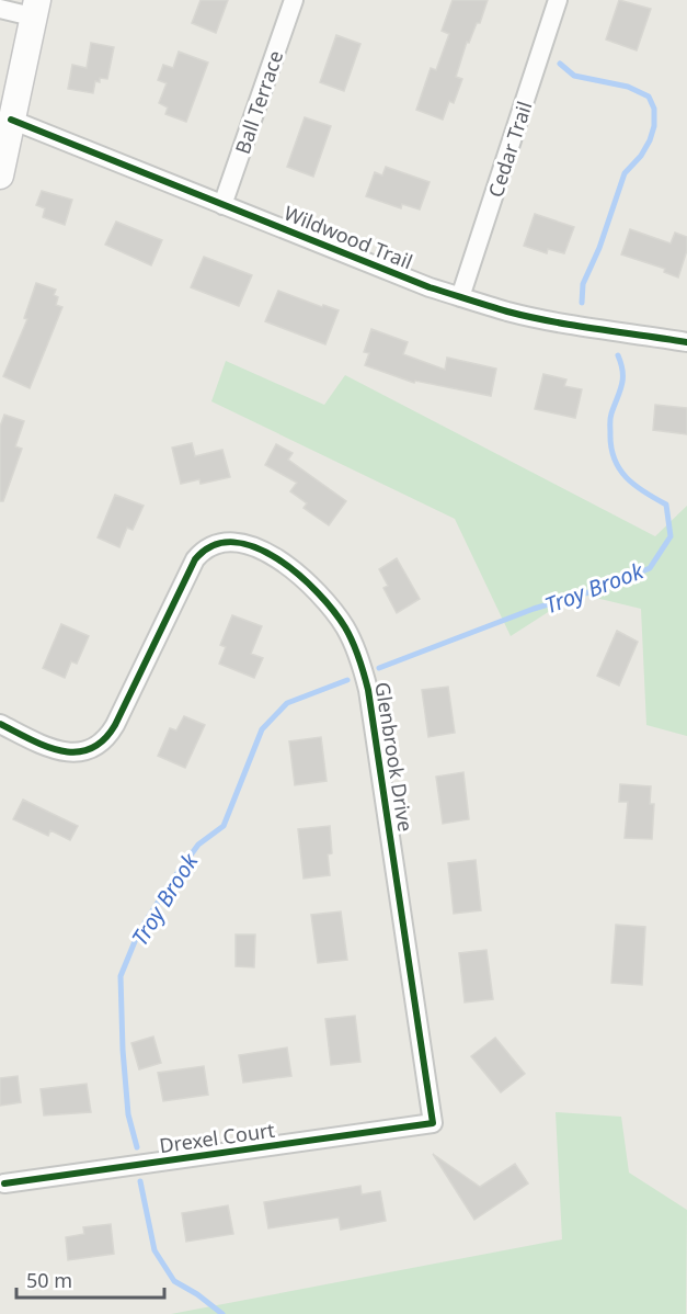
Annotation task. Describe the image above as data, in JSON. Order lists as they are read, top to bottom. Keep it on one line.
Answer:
{"streets":{"street":["Ball Terrace","Cedar Trail","Wildwood Trail","Glenbrook Drive","Drexel Court"]},"crossings":[["Ball Terrace","Wildwood Trail"],["Cedar Trail","Wildwood Trail"],["Glenbrook Drive","Drexel Court"]],"water":["Troy Brook"],"scale_bar":"50 m"}
